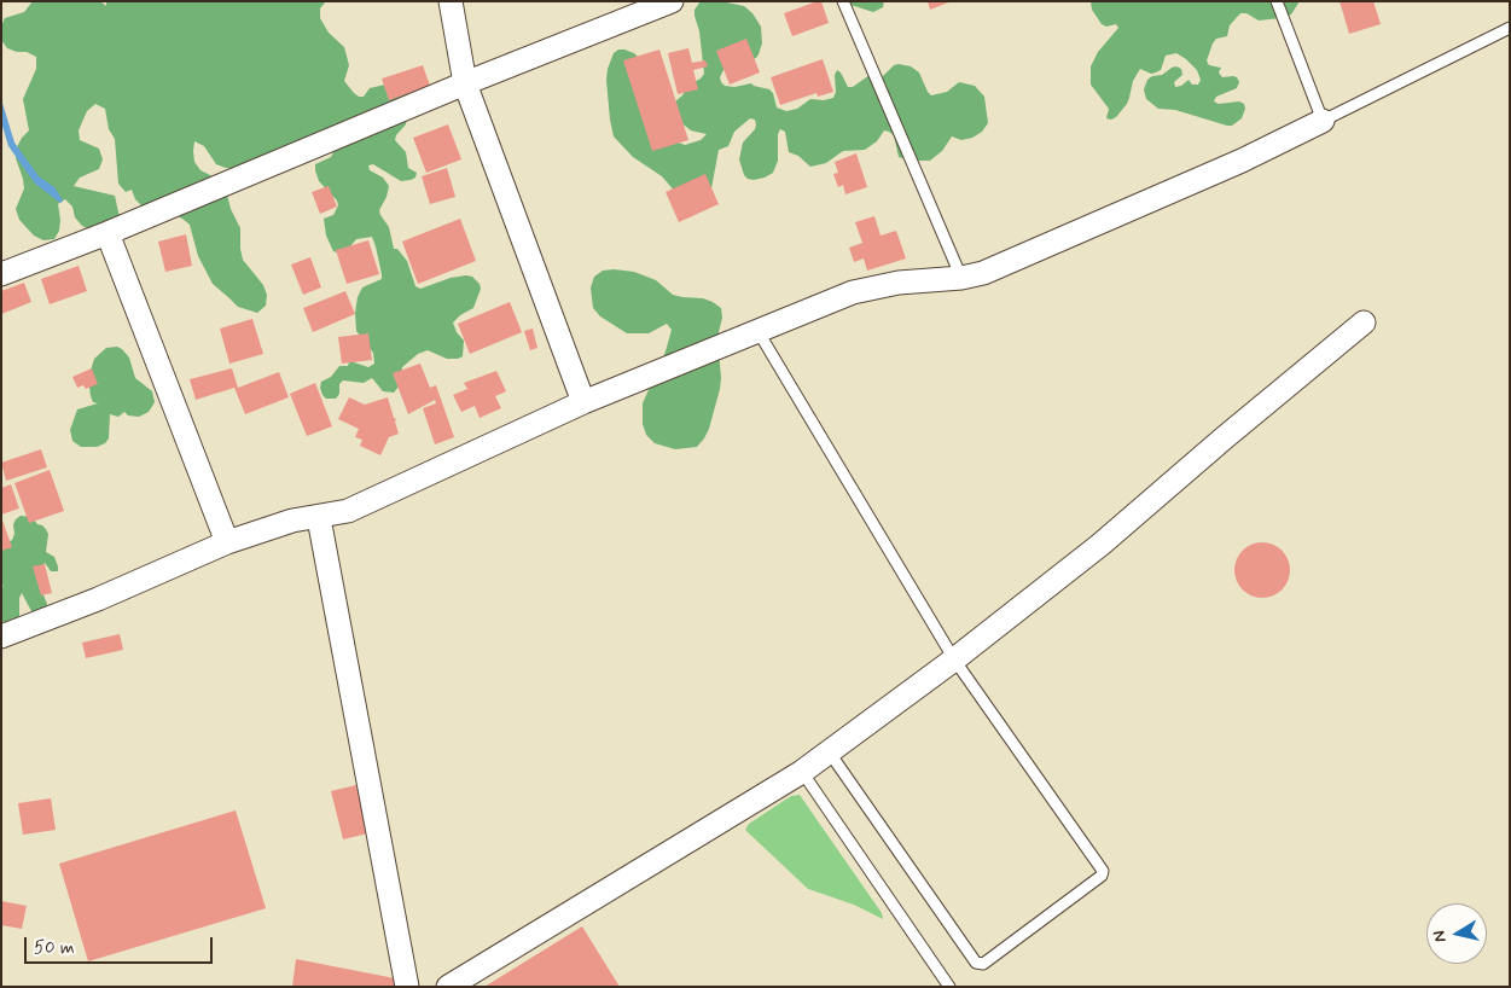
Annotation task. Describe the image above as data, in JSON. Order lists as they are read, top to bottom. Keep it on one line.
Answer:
{"scale_bar":"50 m","north":"left"}
